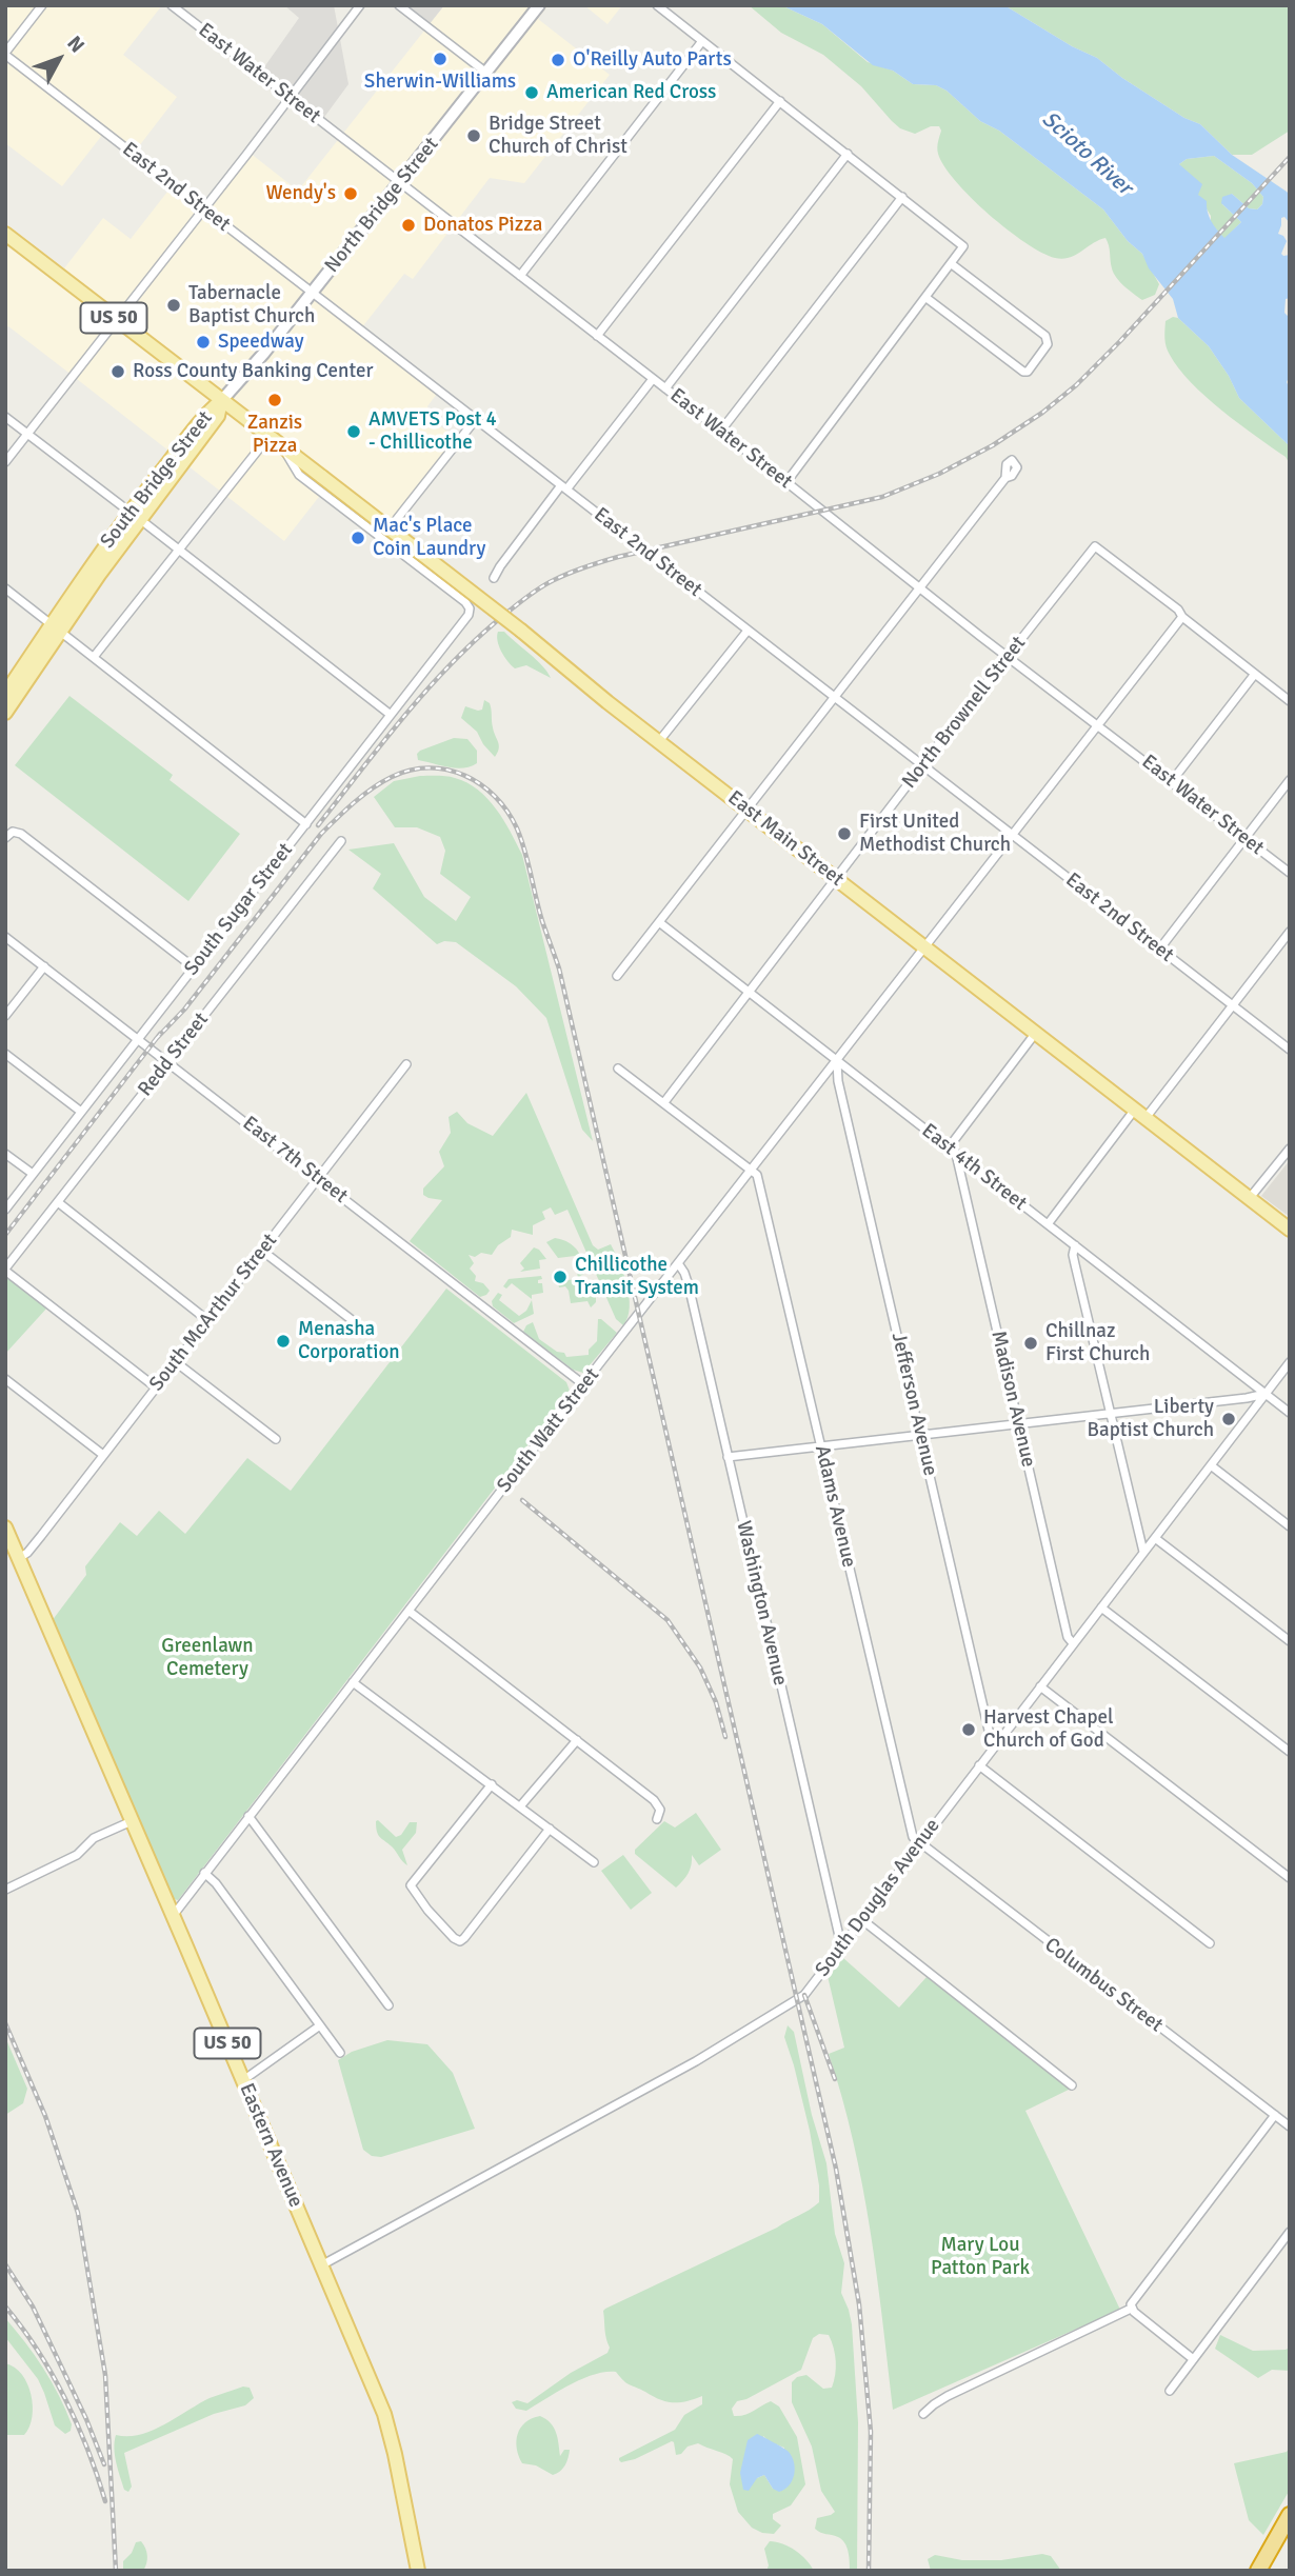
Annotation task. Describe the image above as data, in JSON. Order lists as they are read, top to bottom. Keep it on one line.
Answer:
{"streets":{"main road":["North Bridge Street","US 50","South Bridge Street","East Main Street","Eastern Avenue"],"street":["East Water Street","East 2nd Street","North Brownell Street","South Sugar Street","Redd Street","East 7th Street","East 4th Street","South McArthur Street","Madison Avenue","Jefferson Avenue","South Watt Street","Adams Avenue","Washington Avenue","South Douglas Avenue","Columbus Street"]},"crossings":[["East Water Street","North Bridge Street"],["East Water Street","North Brownell Street"],["East Water Street","South Watt Street"],["East 2nd Street","North Bridge Street"],["East 2nd Street","North Brownell Street"],["East 2nd Street","South Watt Street"],["North Bridge Street","South Bridge Street"],["North Bridge Street","East Main Street"],["South Bridge Street","East Main Street"],["North Brownell Street","East Main Street"],["North Brownell Street","East 4th Street"],["North Brownell Street","South Watt Street"],["East Main Street","South Sugar Street"],["East Main Street","South Watt Street"],["South Sugar Street","East 7th Street"],["Redd Street","East 7th Street"],["East 7th Street","South McArthur Street"],["East 7th Street","South Watt Street"],["East 4th Street","Madison Avenue"],["East 4th Street","Jefferson Avenue"],["East 4th Street","South Watt Street"],["East 4th Street","South Douglas Avenue"],["South McArthur Street","Eastern Avenue"],["Madison Avenue","South Douglas Avenue"],["Jefferson Avenue","South Watt Street"],["Jefferson Avenue","South Douglas Avenue"],["South Watt Street","Adams Avenue"],["South Watt Street","Washington Avenue"],["South Watt Street","Eastern Avenue"],["Adams Avenue","South Douglas Avenue"],["Adams Avenue","Columbus Street"],["Washington Avenue","South Douglas Avenue"],["South Douglas Avenue","Columbus Street"],["South Douglas Avenue","Eastern Avenue"]],"water":["Scioto River"],"parks":["Greenlawn Cemetery","Mary Lou Patton Park"],"places":["Sherwin-Williams","O'Reilly Auto Parts","American Red Cross","Bridge Street Church of Christ","Wendy's","Donatos Pizza","Tabernacle Baptist Church","Speedway","Ross County Banking Center","Zanzis Pizza","AMVETS Post 4 - Chillicothe","Mac's Place Coin Laundry","First United Methodist Church","Chillicothe Transit System","Menasha Corporation","Chillnaz First Church","Liberty Baptist Church","Harvest Chapel Church of God"],"north":"top right"}
